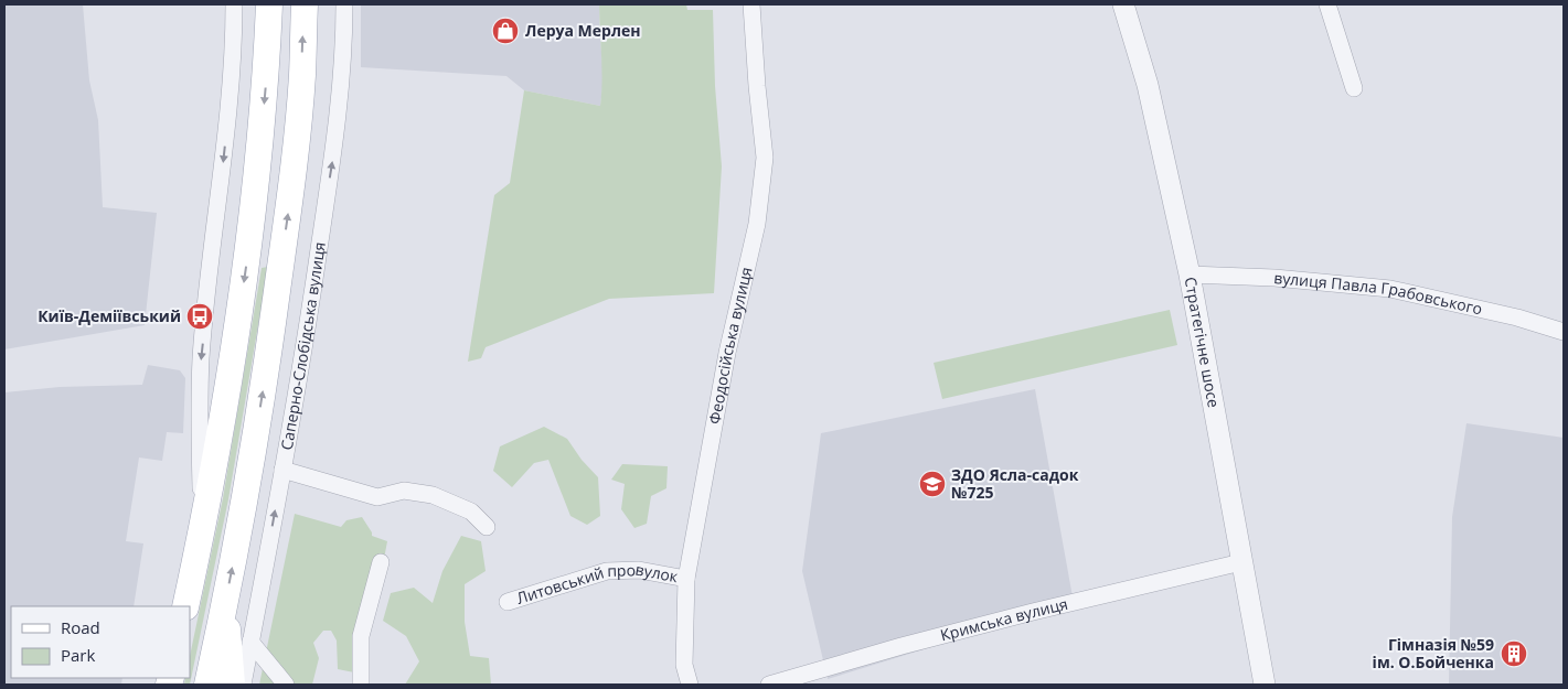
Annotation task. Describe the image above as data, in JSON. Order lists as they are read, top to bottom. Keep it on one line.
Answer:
{"streets":{"street":["вулиця Павла Грабовського","Стратегічне шосе","Феодосійська вулиця","Саперно-Слобідська вулиця","Литовський провулок","Кримська вулиця"]},"crossings":[["вулиця Павла Грабовського","Стратегічне шосе"],["Стратегічне шосе","Кримська вулиця"],["Феодосійська вулиця","Литовський провулок"]],"places":{"shop":["Леруа Мерлен"],"bus stop":["Київ-Деміївський"],"school or university":["ЗДО Ясла-садок №725"],"building":["Гімназія №59 ім. О.Бойченка"]},"legend":["Road","Park"]}
